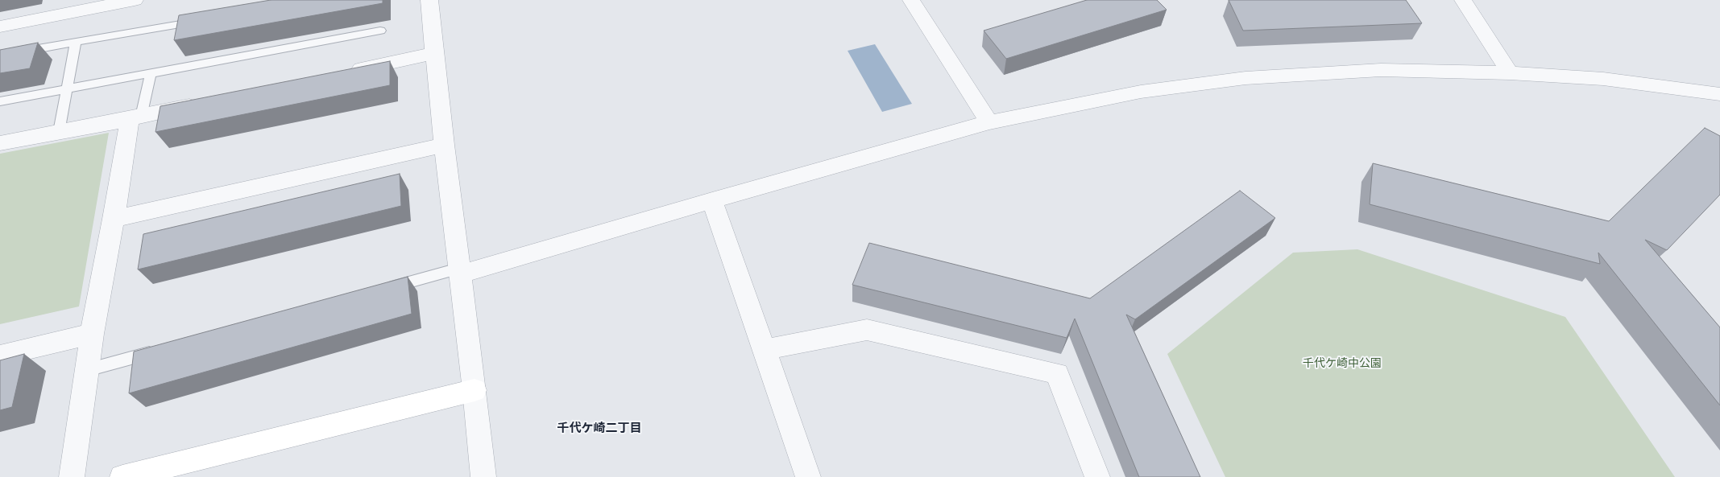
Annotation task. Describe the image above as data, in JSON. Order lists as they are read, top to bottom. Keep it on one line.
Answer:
{"districts":["千代ケ崎二丁目"],"parks":["千代ケ崎中公園"]}
